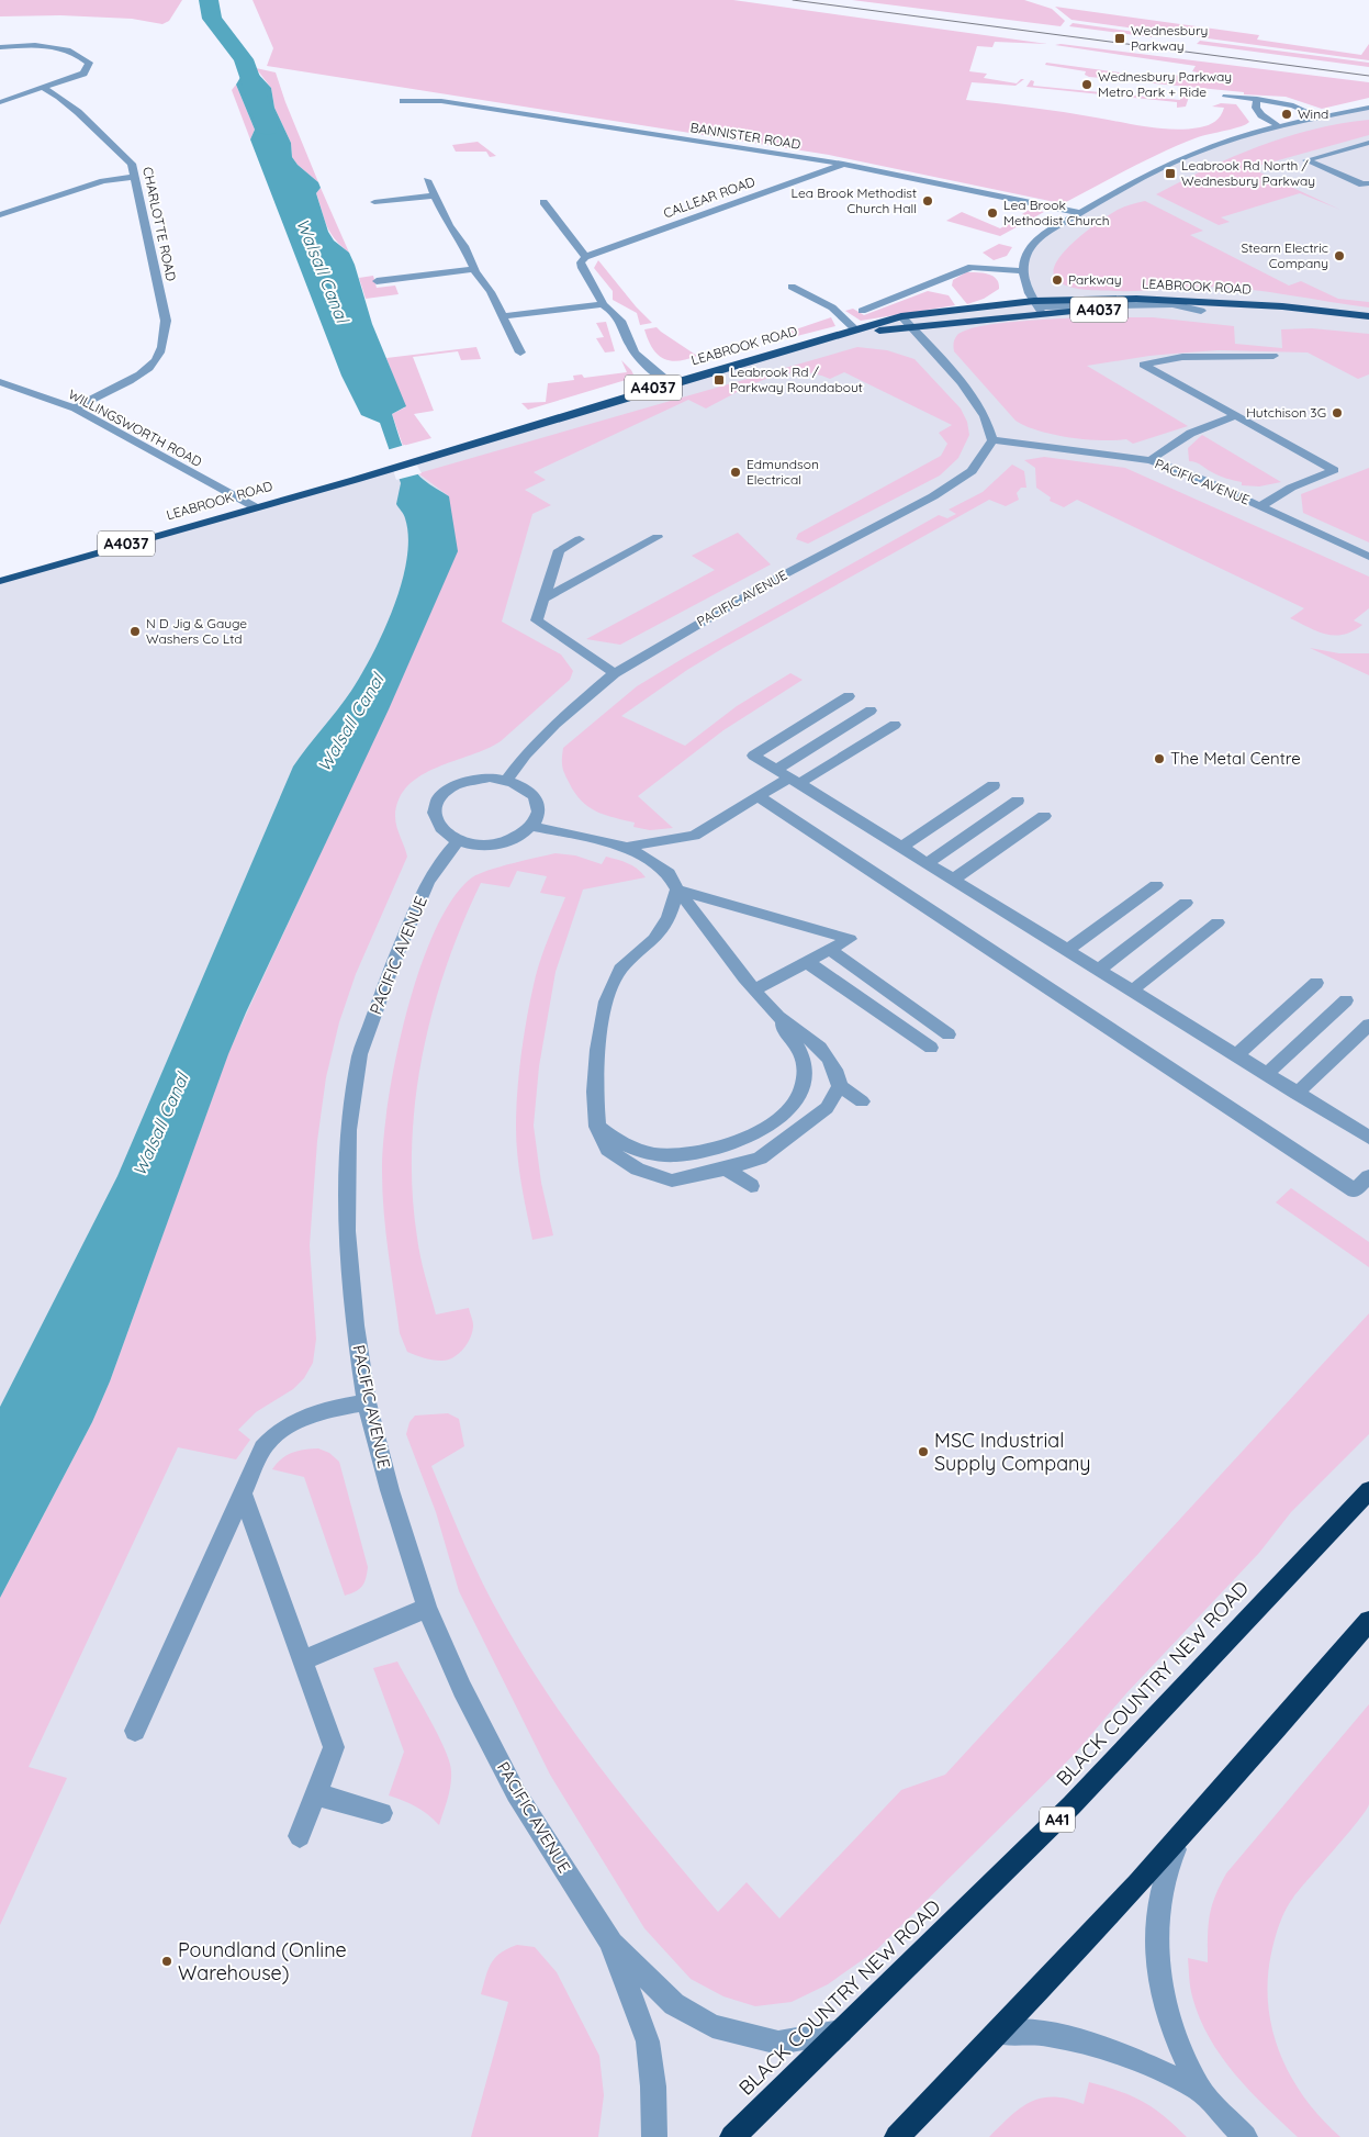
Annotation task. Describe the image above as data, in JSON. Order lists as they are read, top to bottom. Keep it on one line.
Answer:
{"streets":{"highway":["BLACK COUNTRY NEW ROAD","A41"],"main road":["LEABROOK ROAD","A4037"],"street":["BANNISTER ROAD","CALLEAR ROAD","CHARLOTTE ROAD","WILLINGSWORTH ROAD","PACIFIC AVENUE"]},"crossings":[["BANNISTER ROAD","CALLEAR ROAD"],["CHARLOTTE ROAD","WILLINGSWORTH ROAD"],["LEABROOK ROAD","WILLINGSWORTH ROAD"],["PACIFIC AVENUE","BLACK COUNTRY NEW ROAD"]],"water":["Walsall Canal"],"places":{"transit":["Wednesbury Parkway","Leabrook Rd North / Wednesbury Parkway","Leabrook Rd / Parkway Roundabout"],"other":["Wednesbury Parkway Metro Park + Ride","Wind","Lea Brook Methodist Church Hall","Lea Brook Methodist Church","Stearn Electric Company","Parkway","Hutchison 3G","Edmundson Electrical","N D Jig & Gauge Washers Co Ltd","The Metal Centre","MSC Industrial Supply Company","Poundland (Online Warehouse)"]}}
